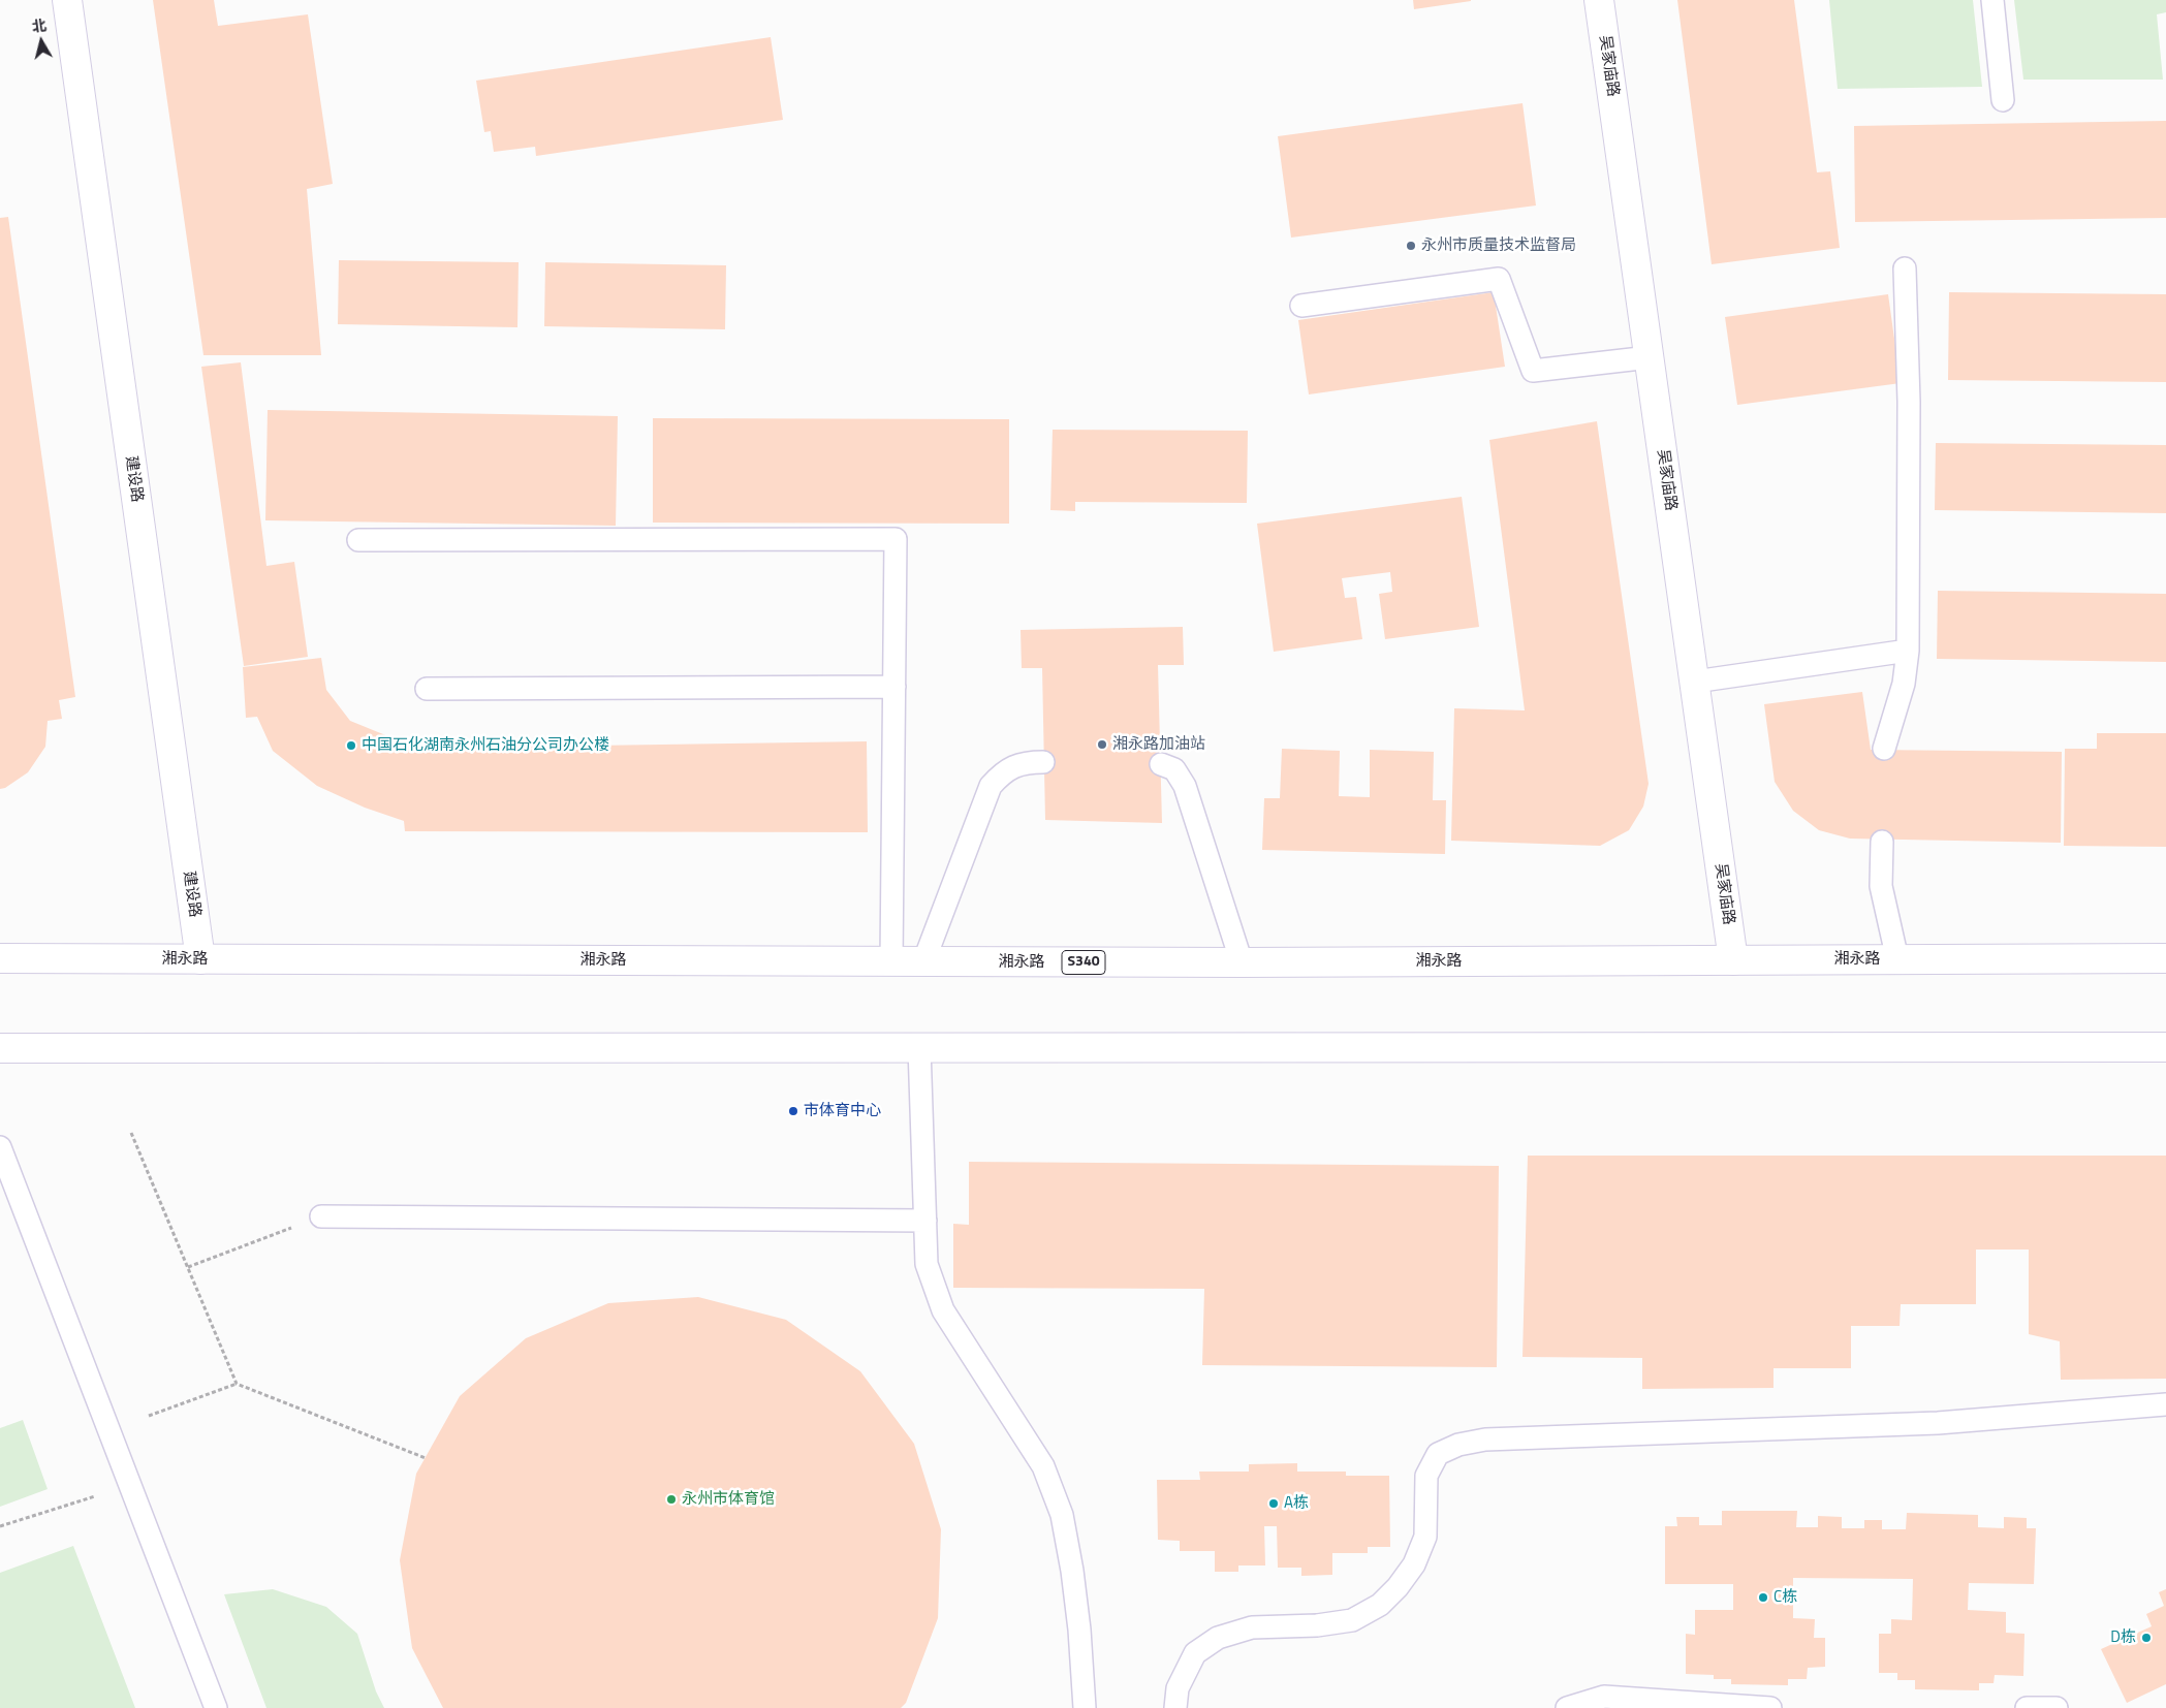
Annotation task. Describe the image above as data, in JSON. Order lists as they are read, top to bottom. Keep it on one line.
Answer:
{"streets":{"main road":["吴家庙路","建设路","湘永路","S340"]},"crossings":[["吴家庙路","湘永路"],["建设路","湘永路"]],"places":["永州市质量技术监督局","湘永路加油站","中国石化湖南永州石油分公司办公楼","市体育中心","永州市体育馆","A栋","C栋","D栋"],"north":"top"}
